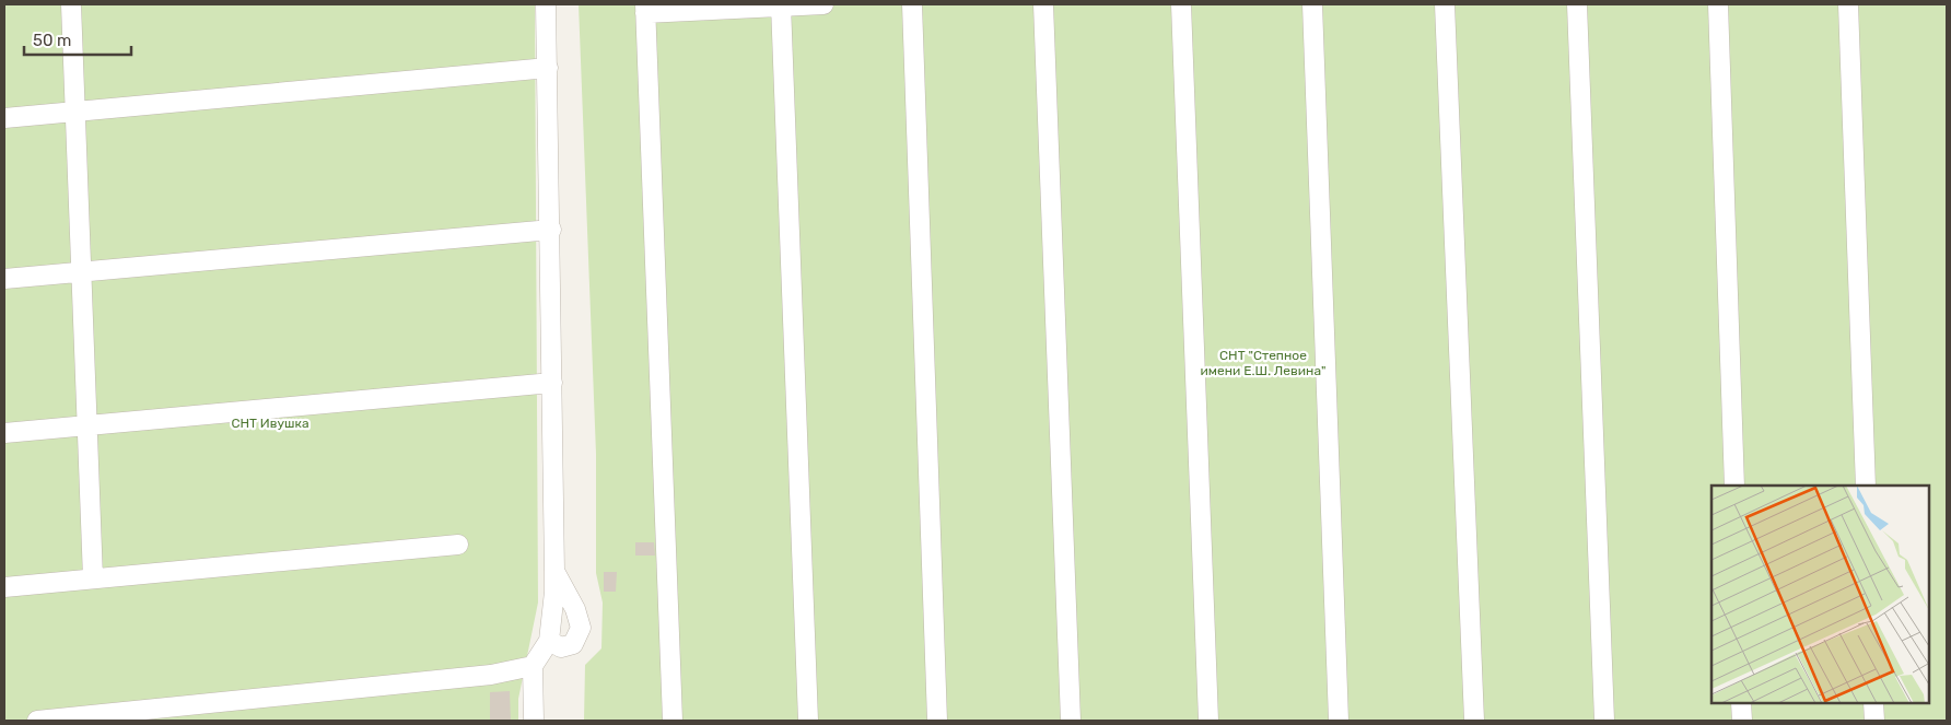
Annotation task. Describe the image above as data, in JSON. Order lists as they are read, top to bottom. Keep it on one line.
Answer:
{"parks":["СНТ \"Степное имени Е.Ш. Левина\"","СНТ Ивушка"],"scale_bar":"50 m"}
